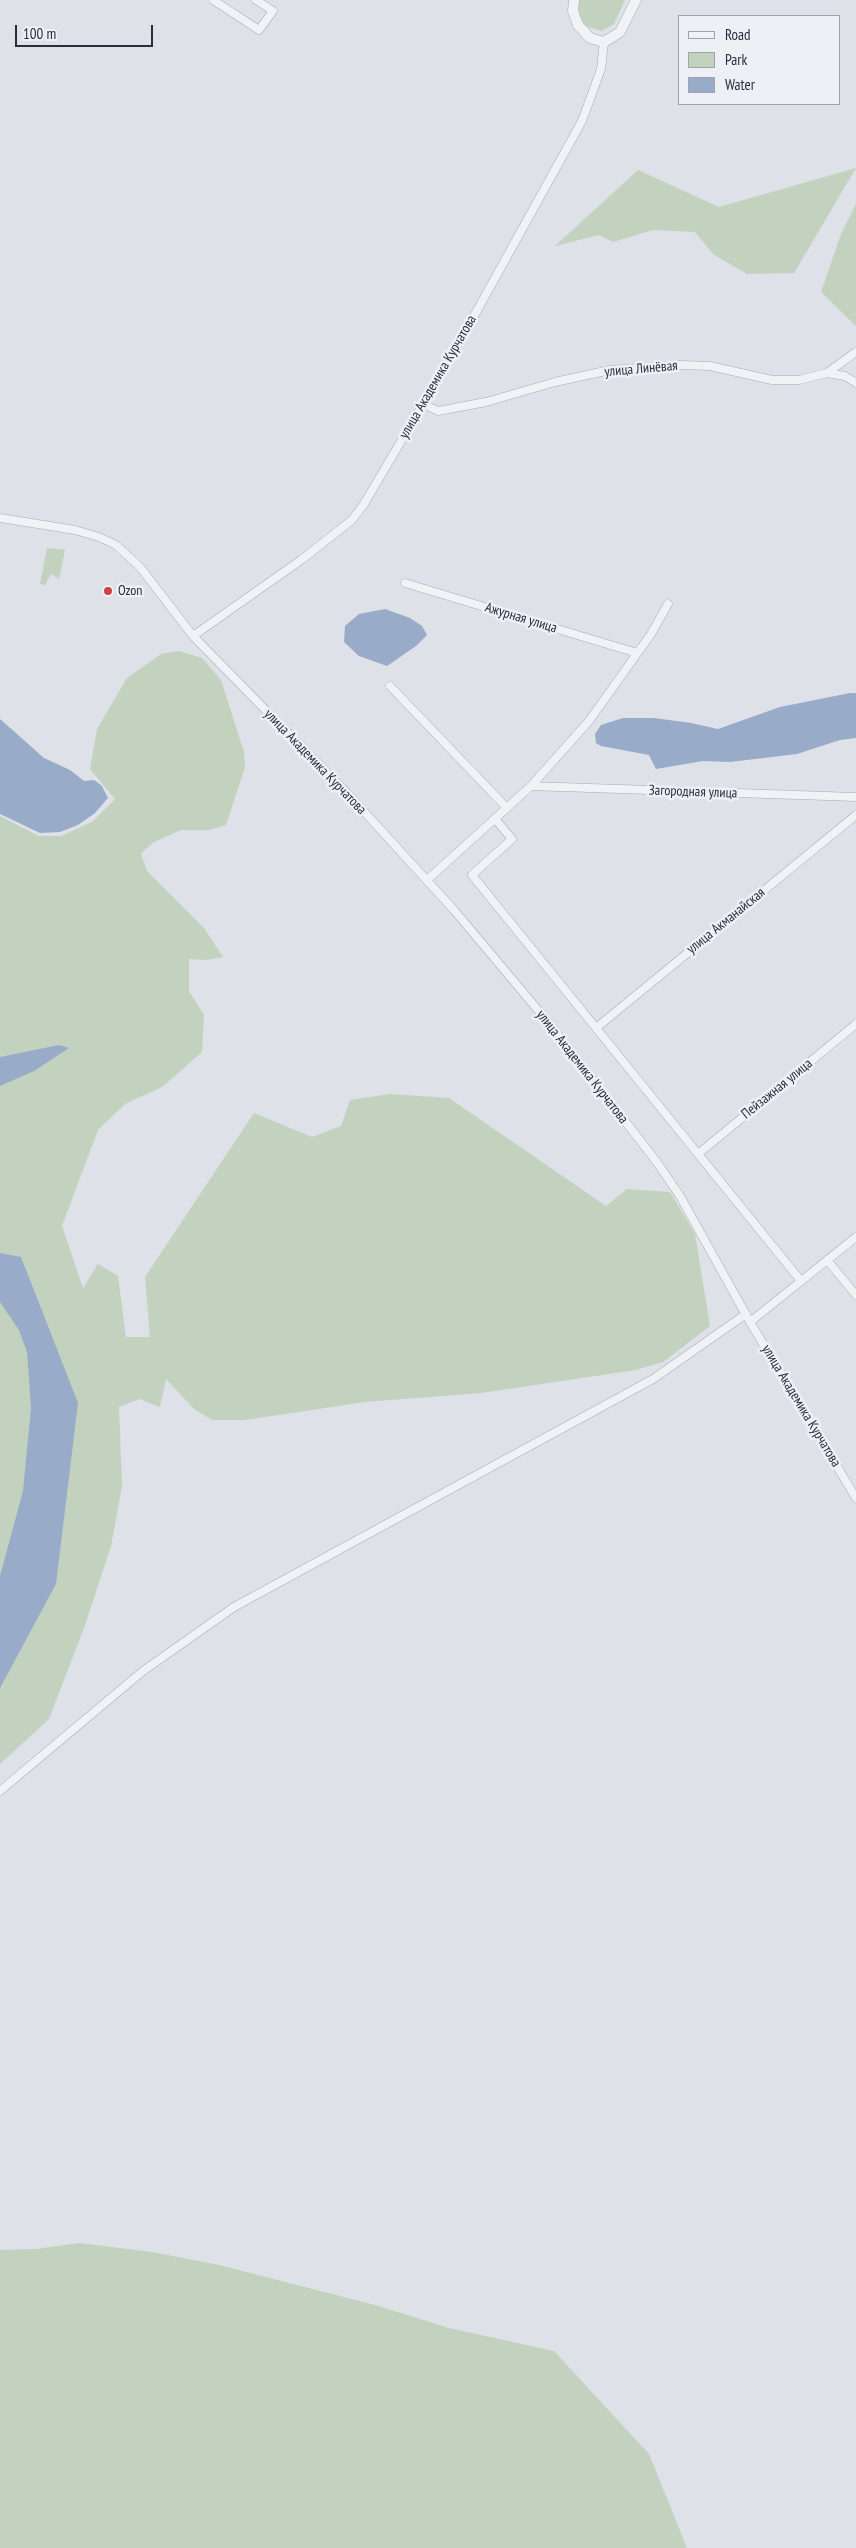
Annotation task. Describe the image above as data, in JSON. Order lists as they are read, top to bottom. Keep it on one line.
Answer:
{"streets":{"street":["улица Линёвая","улица Академика Курчатова","Ажурная улица","Загородная улица","улица Акманайская","Пейзажная улица"]},"crossings":[["улица Линёвая","улица Академика Курчатова"]],"places":["Ozon"],"legend":["Road","Park","Water"],"scale_bar":"100 m"}
